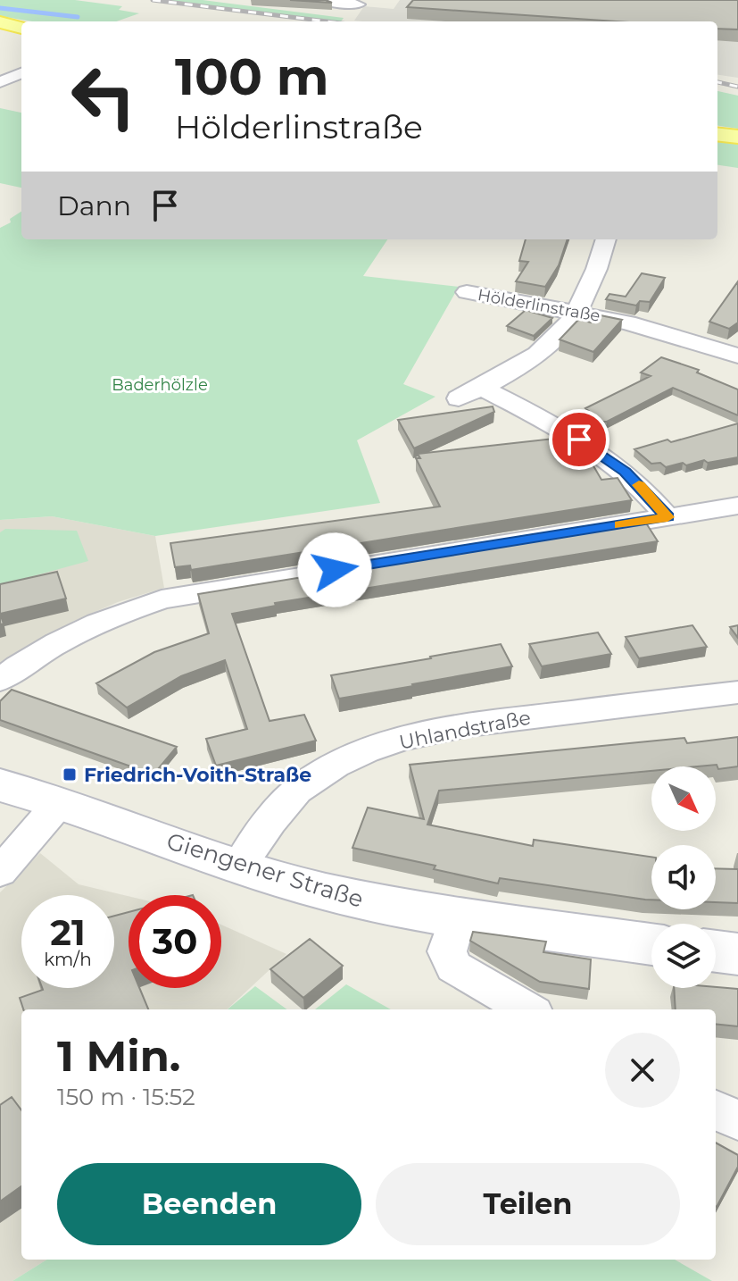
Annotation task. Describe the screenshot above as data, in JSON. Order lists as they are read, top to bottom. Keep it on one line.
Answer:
{"streets":{"main road":["Giengener Straße"],"street":["Hölderlinstraße","Uhlandstraße"]},"crossings":[["Uhlandstraße","Giengener Straße"]],"parks":["Baderhölzle"],"places":{"transit":["Friedrich-Voith-Straße"]},"north":"bottom right","page":{"turn":["100 m","Hölderlinstraße"],"then":"Dann","speed":"21 km/h","limit":"30","heading":["1 Min.","150 m · 15:52"],"buttons":["Beenden","Teilen"]}}
